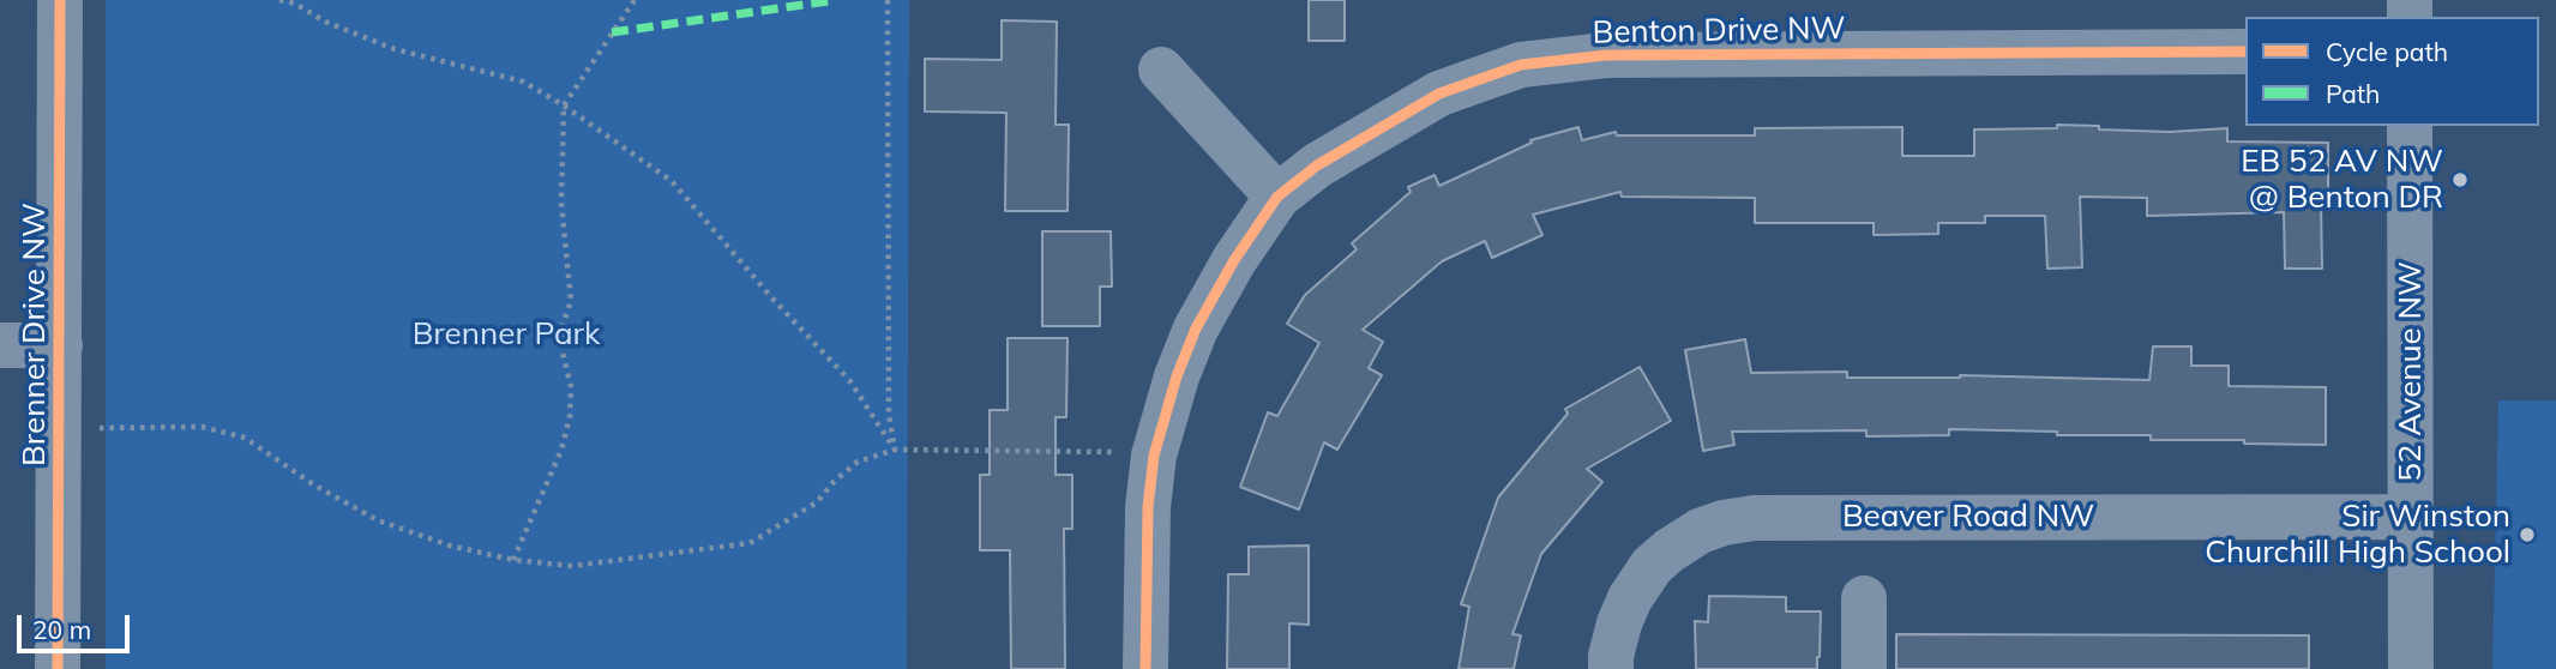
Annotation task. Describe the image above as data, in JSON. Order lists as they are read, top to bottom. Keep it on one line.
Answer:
{"streets":{"street":["Benton Drive NW","Brenner Drive NW","52 Avenue NW","Beaver Road NW"]},"crossings":[["52 Avenue NW","Beaver Road NW"]],"parks":["Brenner Park"],"places":["EB 52 AV NW @ Benton DR","Sir Winston Churchill High School"],"legend":["Cycle path","Path"],"scale_bar":"20 m"}
